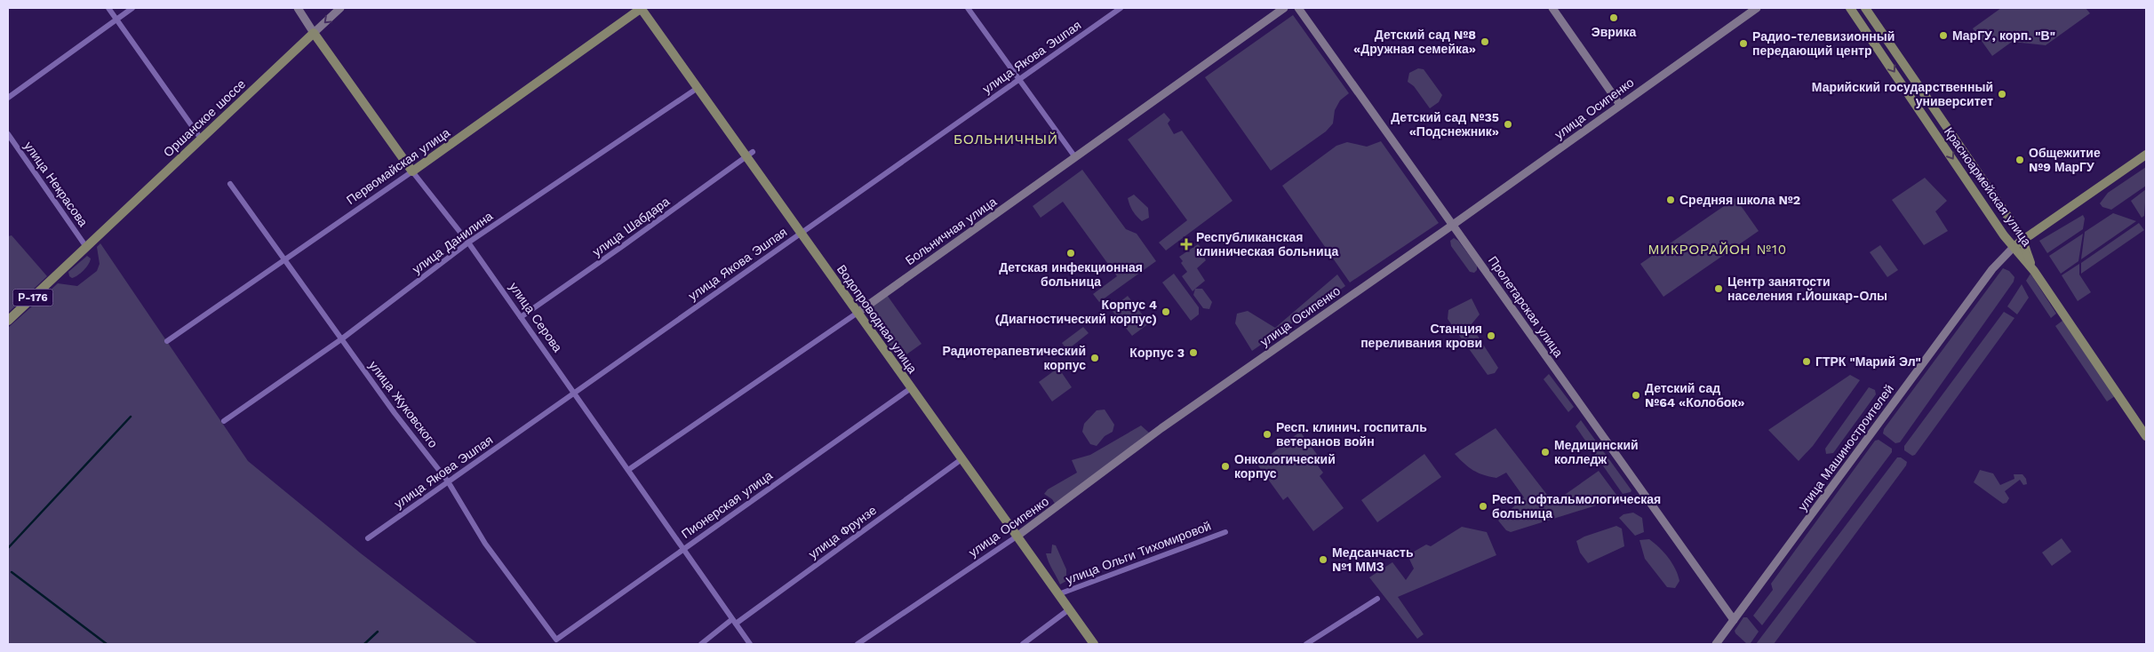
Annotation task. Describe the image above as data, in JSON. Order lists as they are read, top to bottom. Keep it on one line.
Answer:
{"streets":{"main road":["Оршанское шоссе","Первомайская улица","Красноармейская улица","Р-176","улица Серова","Водопроводная улица","улица Машиностроителей"],"street":["улица Якова Эшпая","улица Осипенко","улица Некрасова","улица Шабдара","Больничная улица","улица Данилина","Пролетарская улица","улица Жуковского","Пионерская улица","улица Фрунзе","улица Ольги Тихомировой"]},"crossings":[["улица Якова Эшпая","улица Серова"],["улица Якова Эшпая","Водопроводная улица"],["улица Якова Эшпая","улица Жуковского"],["улица Осипенко","Пролетарская улица"],["улица Осипенко","Водопроводная улица"],["Оршанское шоссе","улица Некрасова"],["Оршанское шоссе","улица Серова"],["Первомайская улица","улица Серова"],["Первомайская улица","Водопроводная улица"],["Первомайская улица","улица Жуковского"],["Красноармейская улица","улица Машиностроителей"],["улица Шабдара","улица Серова"],["улица Шабдара","Водопроводная улица"],["Больничная улица","улица Серова"],["Больничная улица","Водопроводная улица"],["улица Данилина","улица Серова"],["улица Данилина","Водопроводная улица"],["улица Данилина","улица Жуковского"],["Пролетарская улица","улица Машиностроителей"],["улица Серова","Пионерская улица"],["улица Серова","улица Фрунзе"],["Водопроводная улица","Пионерская улица"],["Водопроводная улица","улица Фрунзе"],["Водопроводная улица","улица Ольги Тихомировой"],["улица Жуковского","Пионерская улица"]],"districts":["БОЛЬНИЧНЫЙ","МИКРОРАЙОН №10"],"places":{"other":["Эврика","МарГУ, корп. \"В\"","Детский сад №8 «Дружная семейка»","Радио-телевизионный передающий центр","Марийский государственный университет","Детский сад №35 «Подснежник»","Общежитие №9 МарГУ","Средняя школа №2","Детская инфекционная больница","Центр занятости населения г.Йошкар-Олы","Корпус 4 (Диагностический корпус)","Станция переливания крови","Корпус 3","Радиотерапевтический корпус","ГТРК \"Марий Эл\"","Детский сад №64 «Колобок»","Респ. клинич. госпиталь ветеранов войн","Медицинский колледж","Онкологический корпус","Респ. офтальмологическая больница","Медсанчасть №1 ММЗ"],"health":["Республиканская клиническая больница"]}}
